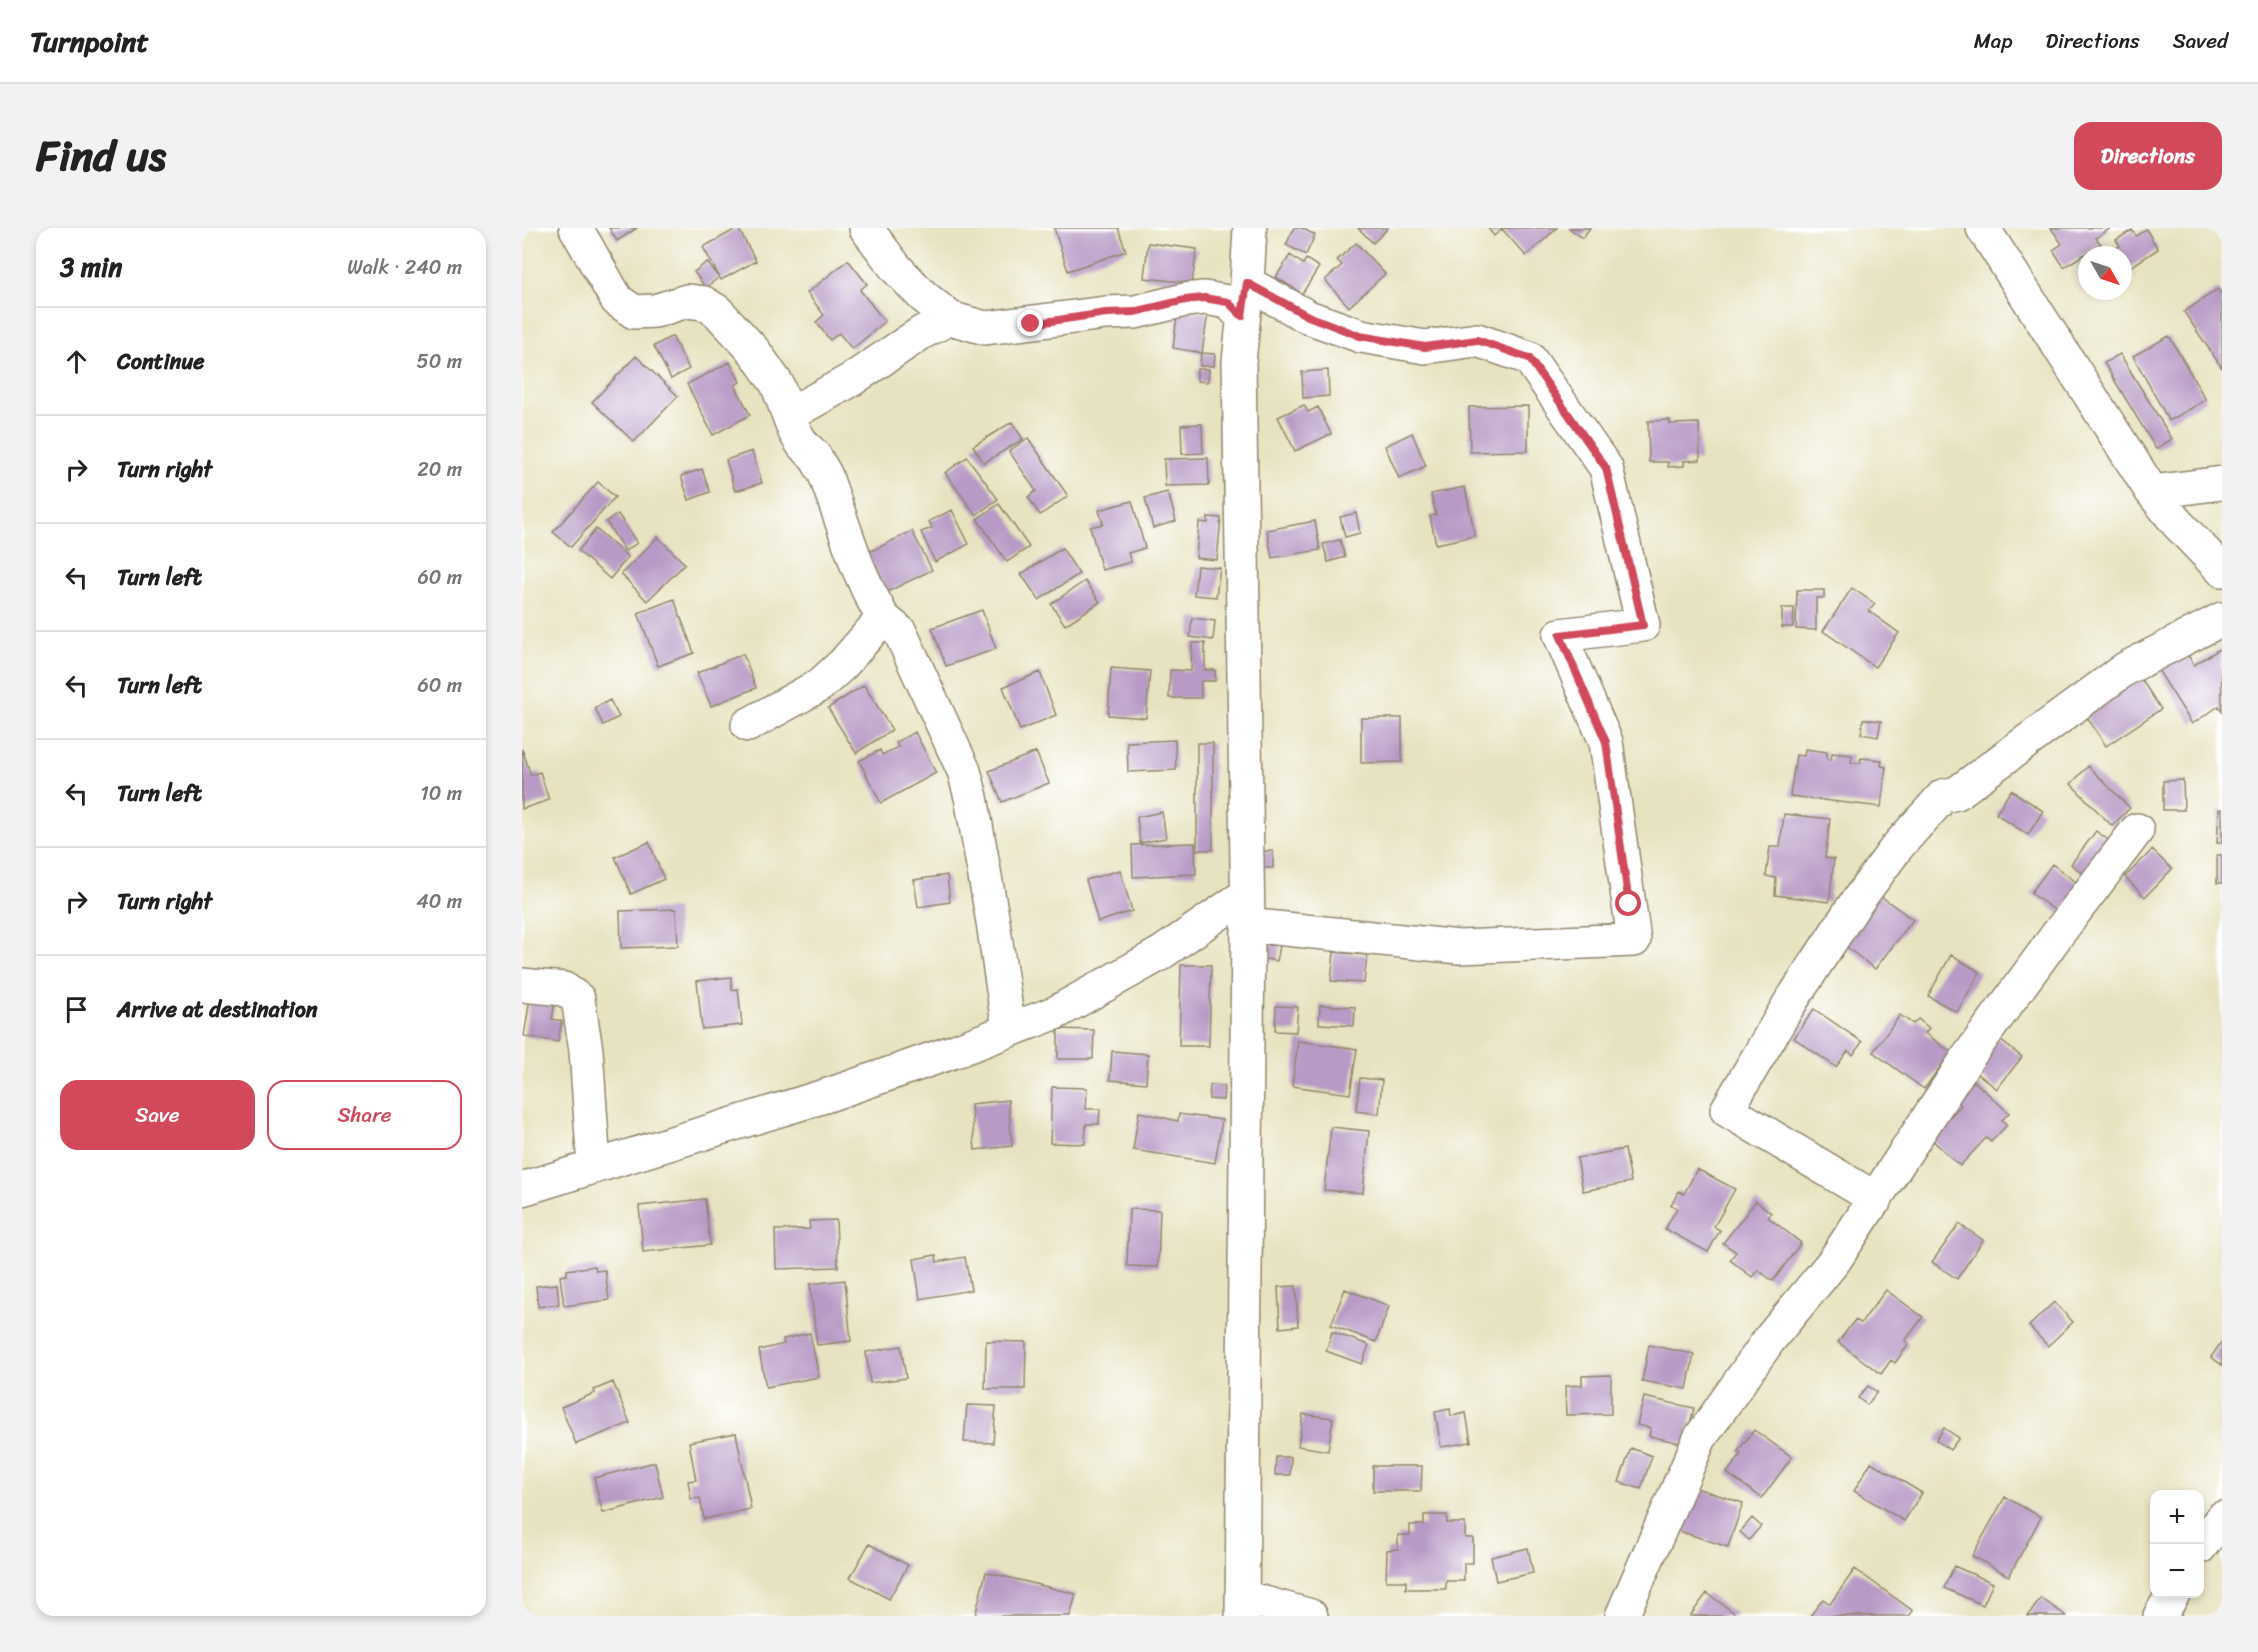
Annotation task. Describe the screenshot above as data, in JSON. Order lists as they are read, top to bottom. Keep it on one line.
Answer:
{"north":"bottom right","page":{"header":"Turnpoint","nav":["Map","Directions","Saved"],"title":"Find us","buttons":["Directions",["Save","Share"]],"heading":["3 min","Walk · 240 m"],"list":[["Continue","50 m"],["Turn right","20 m"],["Turn left","60 m"],["Turn left","60 m"],["Turn left","10 m"],["Turn right","40 m"],"Arrive at destination"],"map_buttons":["+","−"]}}
